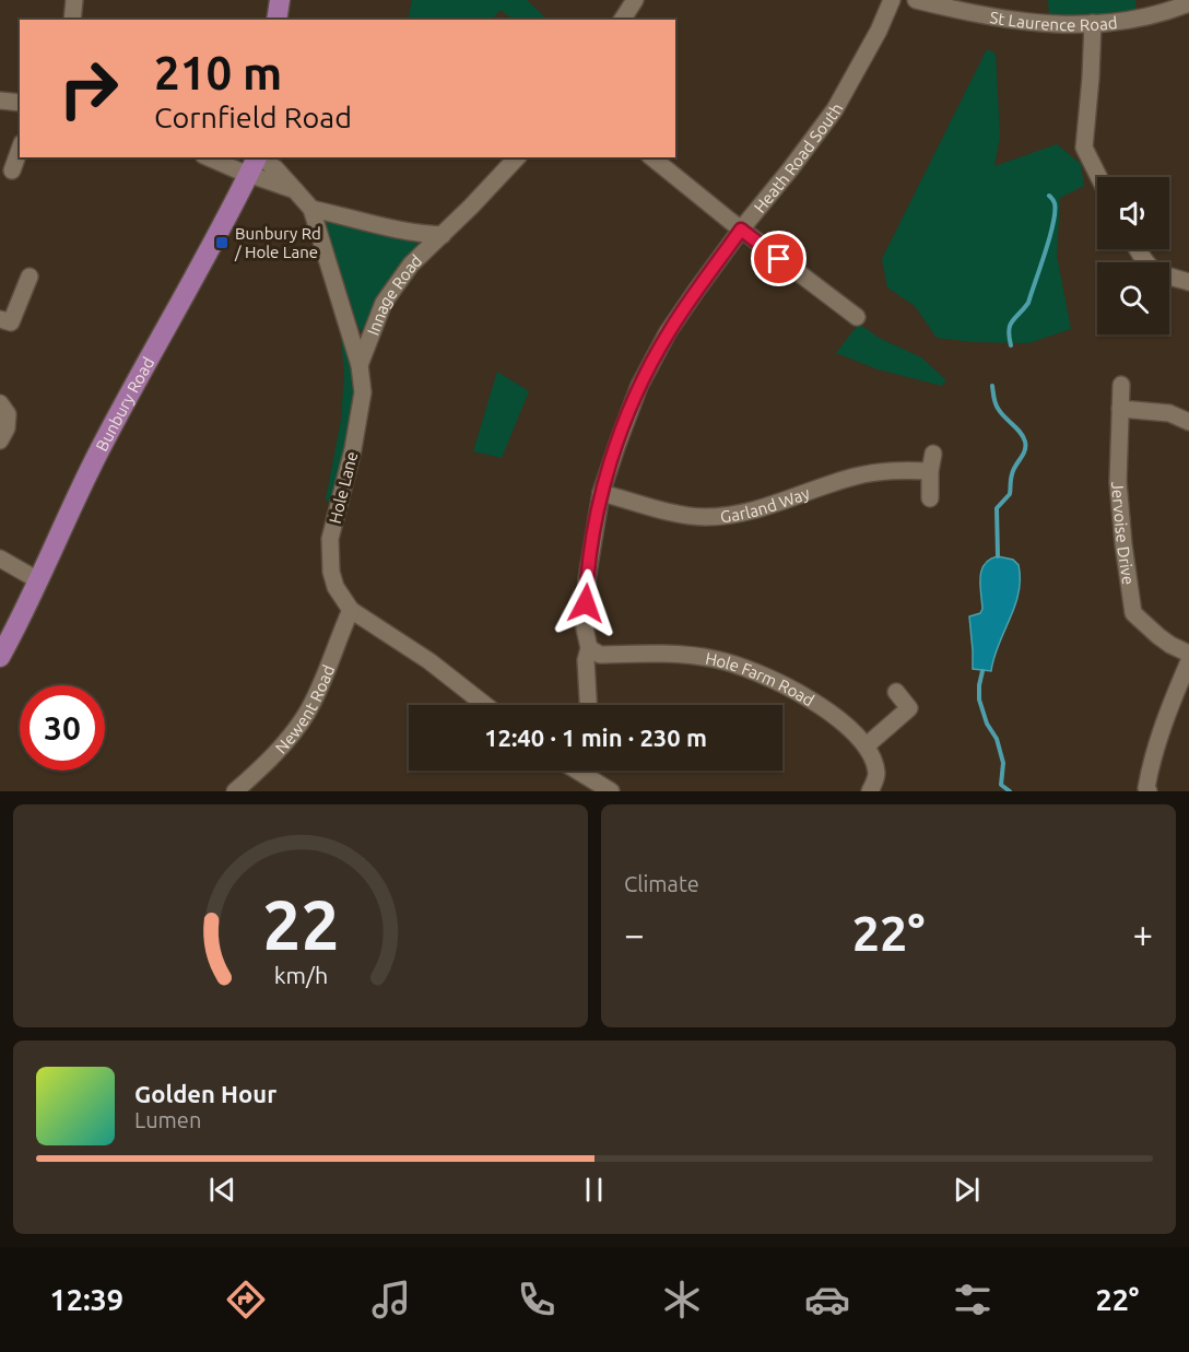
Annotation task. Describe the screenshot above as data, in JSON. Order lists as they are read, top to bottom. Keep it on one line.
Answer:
{"streets":{"main road":["Bunbury Road"],"street":["St Laurence Road","Heath Road South","Innage Road","Hole Lane","Garland Way","Jervoise Drive","Hole Farm Road","Newent Road"]},"crossings":[["Heath Road South","Garland Way"],["Heath Road South","Hole Farm Road"],["Innage Road","Hole Lane"],["Hole Lane","Newent Road"]],"places":{"transit":["Bunbury Rd / Hole Lane"]},"page":{"turn":["210 m","Cornfield Road"],"limit":"30","trip":"12:40 · 1 min · 230 m","tile":"Climate","heat":["−","22°","+"],"song":["Golden Hour","Lumen"],"tabs":["12:39","22°"],"gauge":["22","km/h"]}}
